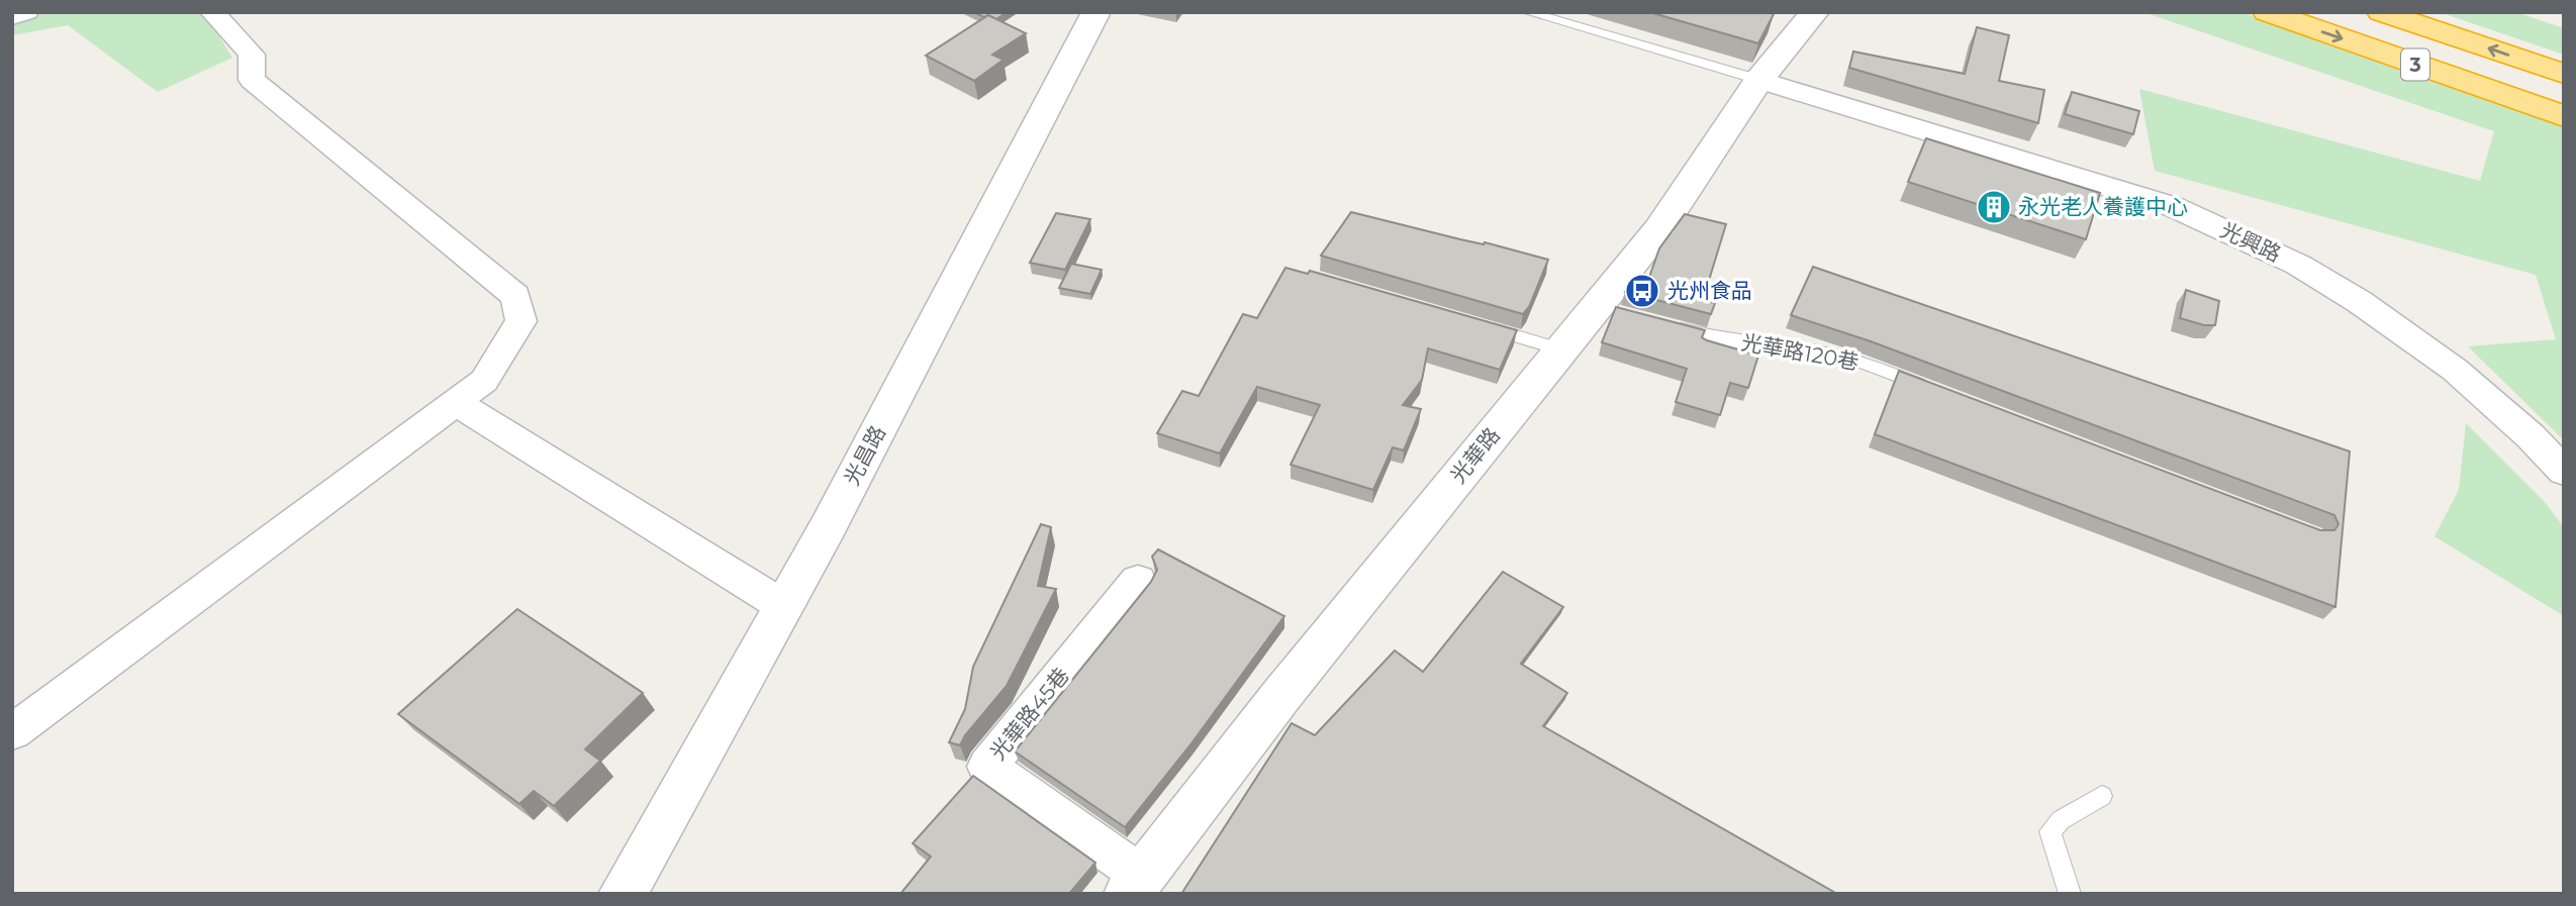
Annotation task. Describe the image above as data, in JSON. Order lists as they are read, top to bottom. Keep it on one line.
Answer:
{"streets":{"highway":["3"],"street":["光興路","光昌路","光華路","光華路45巷"],"lane":["光華路120巷"]},"crossings":[["光興路","光華路"],["光華路","光華路45巷"]],"places":{"building":["永光老人養護中心"],"bus stop":["光州食品"]}}
